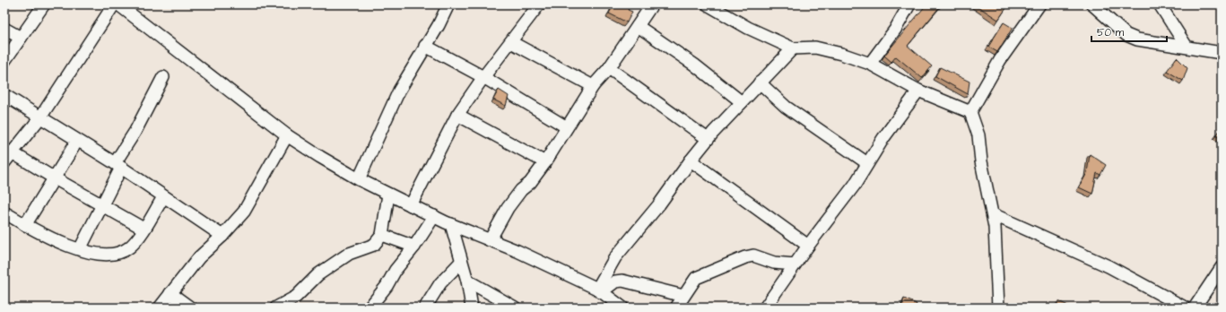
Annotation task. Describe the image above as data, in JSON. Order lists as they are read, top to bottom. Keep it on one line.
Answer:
{"scale_bar":"50 m"}
